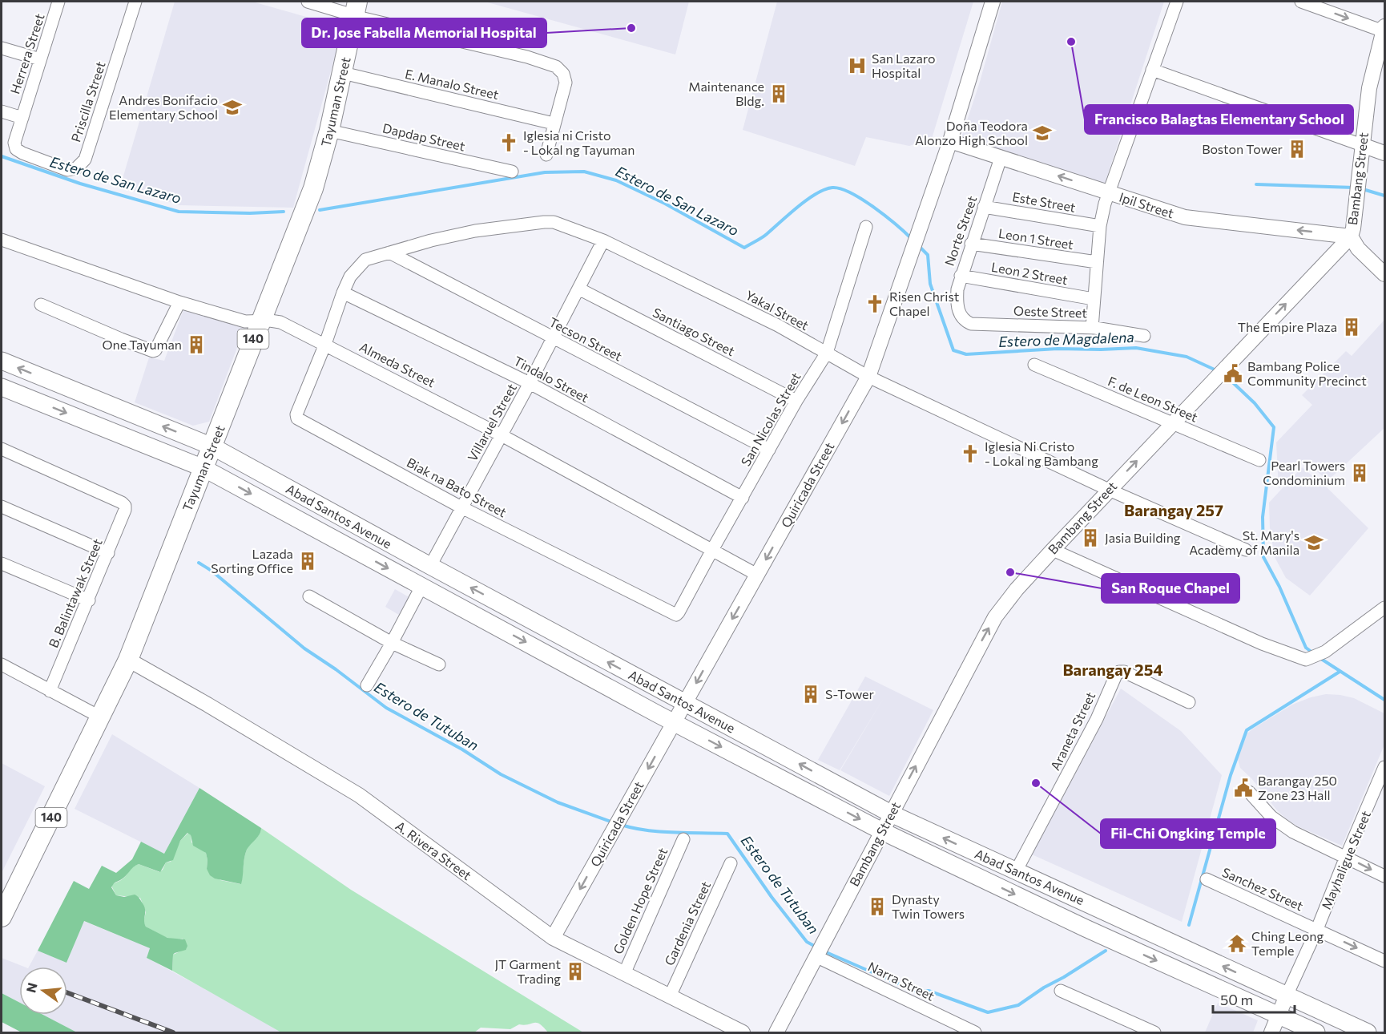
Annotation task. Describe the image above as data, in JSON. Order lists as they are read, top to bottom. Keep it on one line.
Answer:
{"streets":{"main road":["Tayuman Street","140","Abad Santos Avenue"],"street":["Herrera Street","E. Manalo Street","Priscilla Street","Dapdap Street","Bambang Street","Este Street","Ipil Street","Norte Street","Leon 1 Street","Leon 2 Street","Yakal Street","Oeste Street","Santiago Street","Tecson Street","Almeda Street","Tindalo Street","F. de Leon Street","San Nicolas Street","Villaruel Street","Quiricada Street","Biak na Bato Street","B. Balintawak Street","Araneta Street","A. Rivera Street","Mayhaligue Street","Sanchez Street","Golden Hope Street","Gardenia Street","Narra Street"]},"crossings":[["Herrera Street","Priscilla Street"],["E. Manalo Street","Tayuman Street"],["Tayuman Street","Dapdap Street"],["Tayuman Street","Almeda Street"],["Tayuman Street","Abad Santos Avenue"],["Tayuman Street","A. Rivera Street"],["Bambang Street","Ipil Street"],["Bambang Street","Yakal Street"],["Bambang Street","F. de Leon Street"],["Bambang Street","Abad Santos Avenue"],["Bambang Street","Narra Street"],["Este Street","Norte Street"],["Ipil Street","Norte Street"],["Ipil Street","Quiricada Street"],["Norte Street","Leon 1 Street"],["Norte Street","Leon 2 Street"],["Norte Street","Oeste Street"],["Yakal Street","Tecson Street"],["Yakal Street","Almeda Street"],["Yakal Street","Tindalo Street"],["Yakal Street","San Nicolas Street"],["Yakal Street","Villaruel Street"],["Yakal Street","Quiricada Street"],["Yakal Street","Biak na Bato Street"],["Santiago Street","San Nicolas Street"],["Santiago Street","Villaruel Street"],["Tecson Street","San Nicolas Street"],["Tecson Street","Villaruel Street"],["Almeda Street","San Nicolas Street"],["Almeda Street","Villaruel Street"],["Almeda Street","Quiricada Street"],["Almeda Street","Biak na Bato Street"],["Tindalo Street","San Nicolas Street"],["Tindalo Street","Villaruel Street"],["San Nicolas Street","Biak na Bato Street"],["Villaruel Street","Biak na Bato Street"],["Villaruel Street","Abad Santos Avenue"],["Quiricada Street","Abad Santos Avenue"],["Quiricada Street","A. Rivera Street"],["Abad Santos Avenue","Araneta Street"],["Abad Santos Avenue","Mayhaligue Street"],["A. Rivera Street","Golden Hope Street"],["A. Rivera Street","Gardenia Street"],["Mayhaligue Street","Sanchez Street"]],"one_way":["Bambang Street","Quiricada Street"],"districts":["Barangay 257","Barangay 254"],"water":["Estero de San Lazaro","Estero de Magdalena","Estero de Tutuban"],"places":{"other":["Dr. Jose Fabella Memorial Hospital","Francisco Balagtas Elementary School","San Roque Chapel","Fil-Chi Ongking Temple"],"hospital":["San Lazaro Hospital"],"building":["Maintenance Bldg.","Boston Tower","The Empire Plaza","One Tayuman","Pearl Towers Condominium","Jasia Building","Lazada Sorting Office","S-Tower","Dynasty Twin Towers","JT Garment Trading"],"school or university":["Andres Bonifacio Elementary School","Doña Teodora Alonzo High School","St. Mary's Academy of Manila"],"church":["Iglesia ni Cristo - Lokal ng Tayuman","Risen Christ Chapel","Iglesia Ni Cristo - Lokal ng Bambang"],"public building":["Bambang Police Community Precinct","Barangay 250 Zone 23 Hall"],"temple":["Ching Leong Temple"]},"scale_bar":"50 m","north":"left"}
